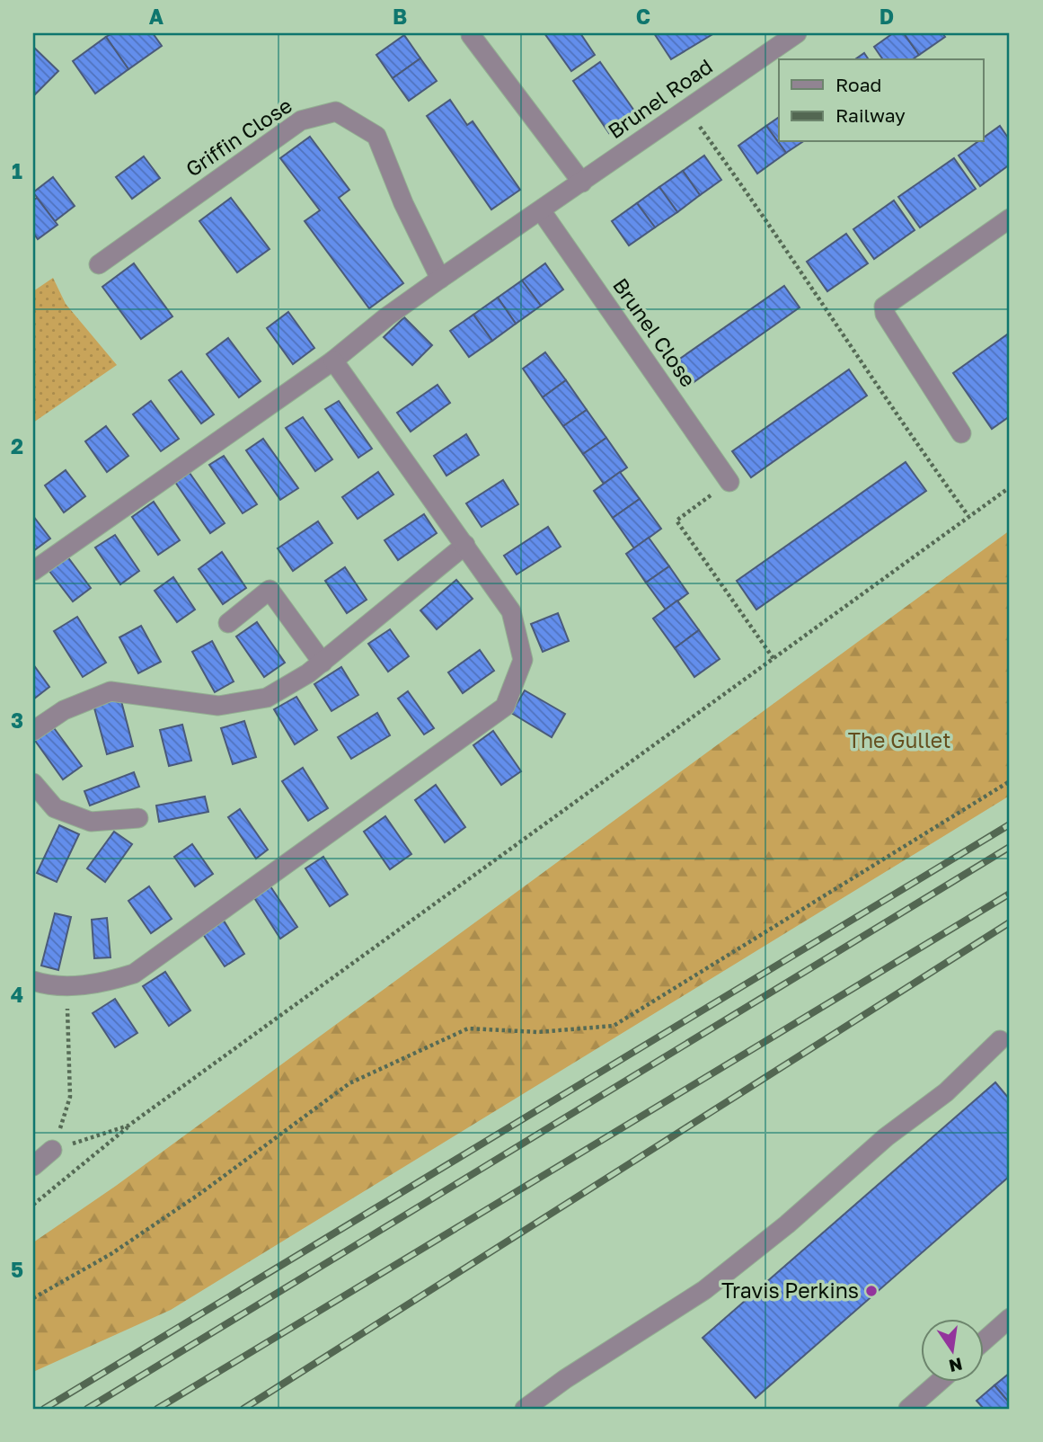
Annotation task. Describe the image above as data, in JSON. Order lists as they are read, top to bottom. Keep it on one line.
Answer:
{"streets":{"street":["Brunel Road","Griffin Close","Brunel Close"]},"crossings":[["Brunel Road","Griffin Close"],["Brunel Road","Brunel Close"]],"parks":["The Gullet"],"places":["Travis Perkins"],"legend":["Road","Railway"],"north":"bottom","grid":{"columns":["A","B","C","D"],"rows":["1","2","3","4","5"]}}
